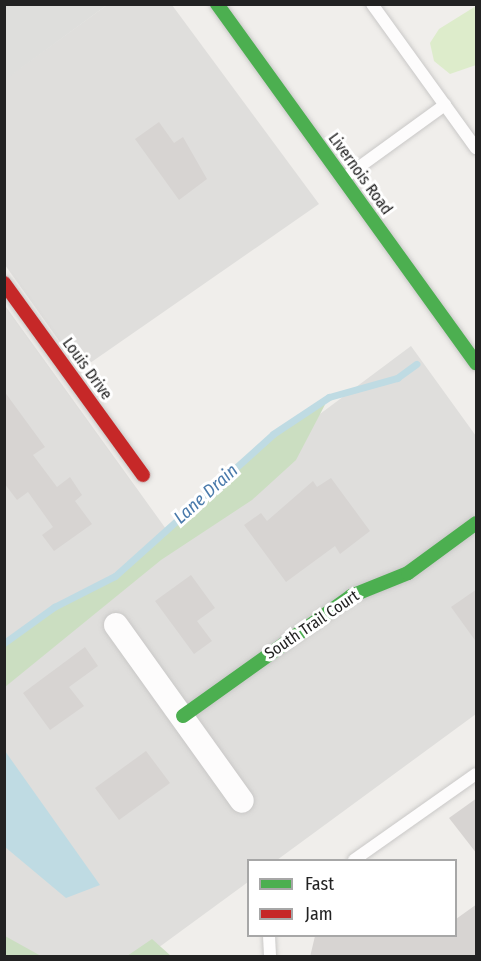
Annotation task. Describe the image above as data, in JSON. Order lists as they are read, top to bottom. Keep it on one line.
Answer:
{"streets":{"street":["Livernois Road","Louis Drive","South Trail Court"]},"water":["Lane Drain"],"legend":["Fast","Jam"]}
